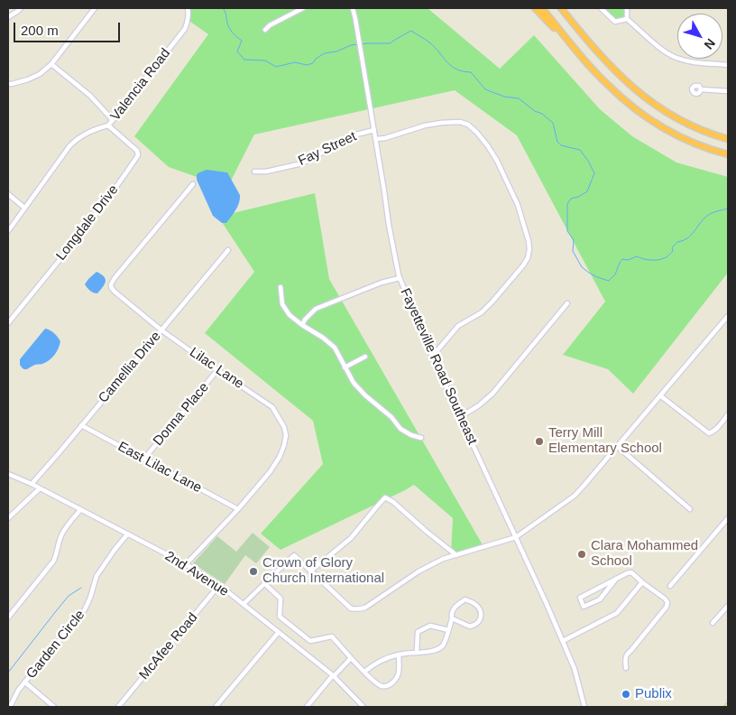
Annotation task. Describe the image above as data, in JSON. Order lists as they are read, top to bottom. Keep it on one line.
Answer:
{"streets":{"street":["Valencia Road","Fay Street","Longdale Drive","Fayetteville Road Southeast","Camellia Drive","Lilac Lane","Donna Place","East Lilac Lane","2nd Avenue","Garden Circle","McAfee Road"]},"crossings":[["Valencia Road","Longdale Drive"],["Fay Street","Fayetteville Road Southeast"],["Camellia Drive","Lilac Lane"],["Camellia Drive","East Lilac Lane"],["Camellia Drive","2nd Avenue"],["Lilac Lane","Donna Place"],["Lilac Lane","East Lilac Lane"],["Lilac Lane","2nd Avenue"],["Donna Place","East Lilac Lane"],["2nd Avenue","Garden Circle"],["2nd Avenue","McAfee Road"]],"places":["Terry Mill Elementary School","Clara Mohammed School","Crown of Glory Church International","Publix"],"scale_bar":"200 m","north":"bottom right"}
